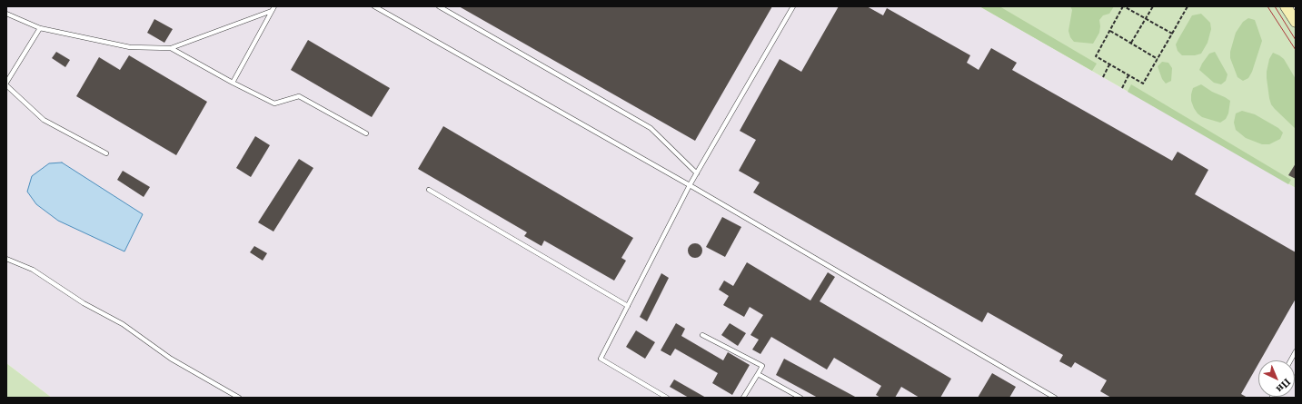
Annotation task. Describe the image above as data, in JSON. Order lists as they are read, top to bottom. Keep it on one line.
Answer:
{"north":"bottom right"}
